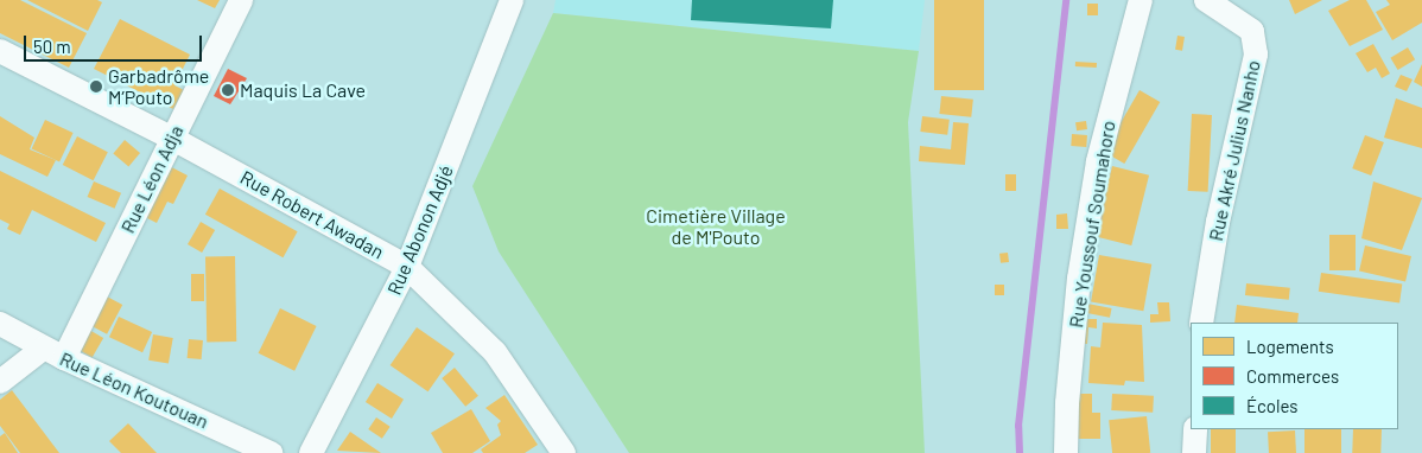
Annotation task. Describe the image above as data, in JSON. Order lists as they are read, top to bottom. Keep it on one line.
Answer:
{"streets":{"street":["Rue Akré Julius Nanho","Rue Léon Adja","Rue Robert Awadan","Rue Youssouf Soumahoro","Rue Abonon Adjé","Rue Léon Koutouan"]},"crossings":[["Rue Léon Adja","Rue Robert Awadan"],["Rue Léon Adja","Rue Léon Koutouan"],["Rue Robert Awadan","Rue Abonon Adjé"]],"parks":["Cimetière Village de M'Pouto"],"places":["Garbadrôme M’Pouto","Maquis La Cave"],"legend":["Logements","Commerces","Écoles"],"scale_bar":"50 m"}
